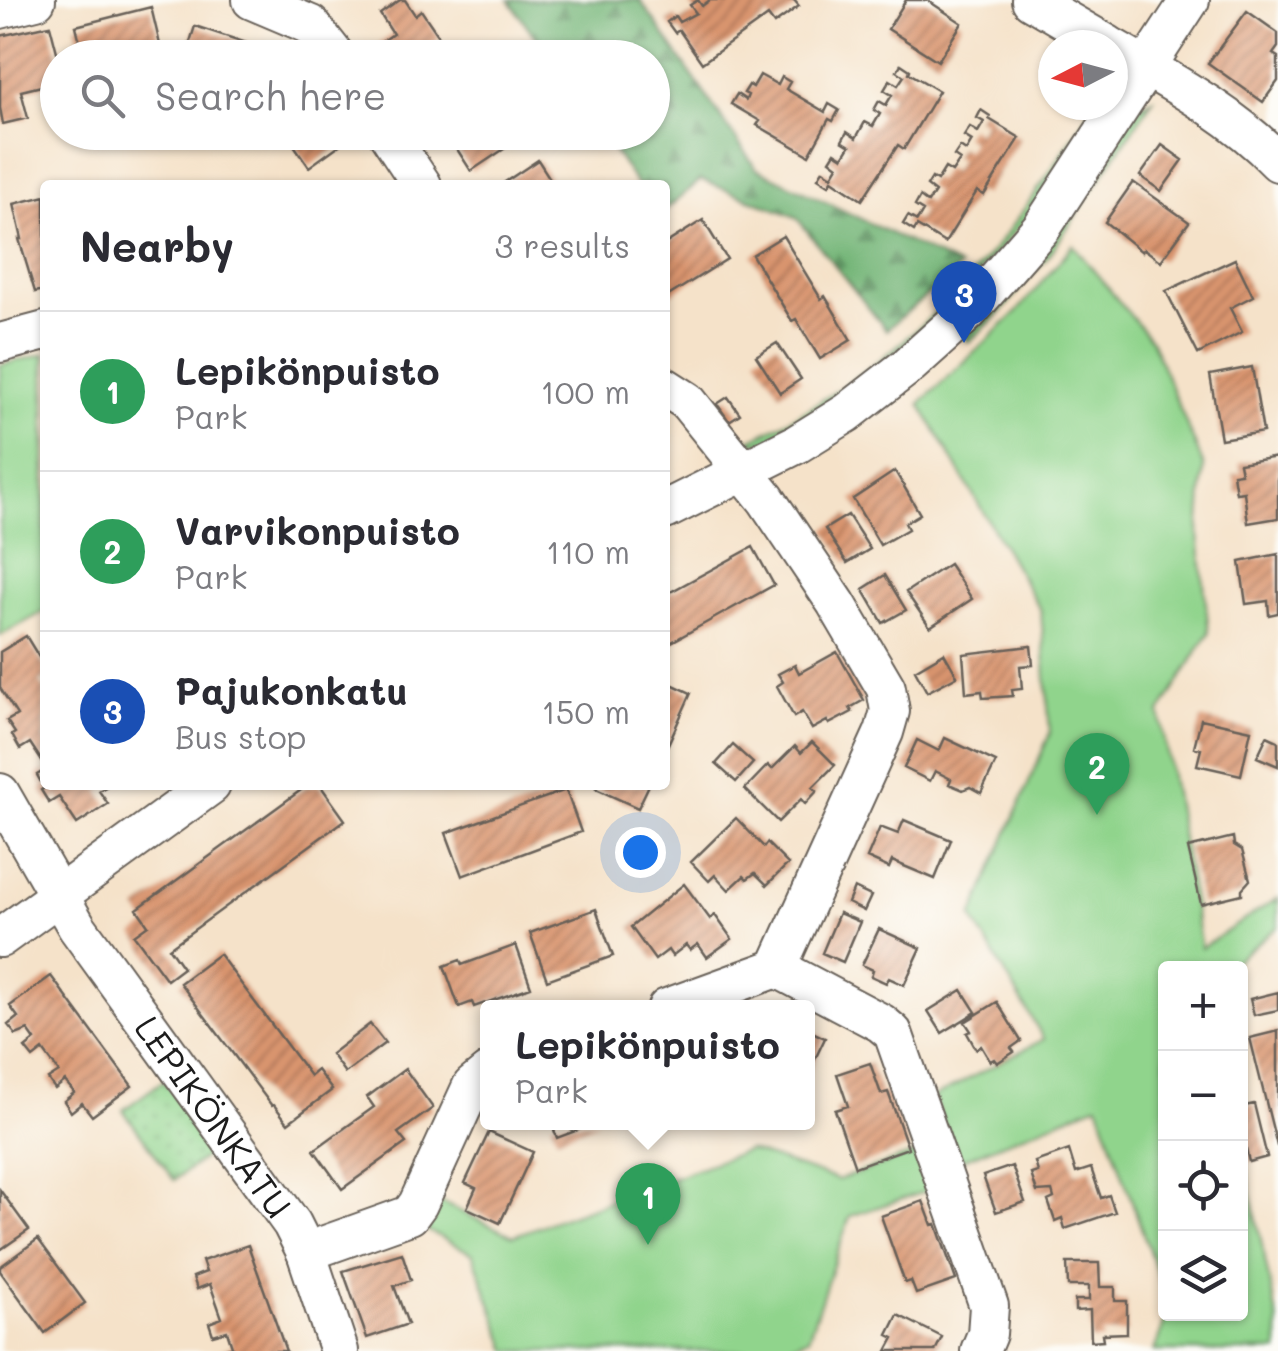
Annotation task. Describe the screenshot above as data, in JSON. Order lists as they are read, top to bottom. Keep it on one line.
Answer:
{"streets":{"street":["LEPIKÖNKATU"]},"north":"left","page":{"search":"Search here","heading":["Nearby","3 results"],"pins":["3","2","1"],"list":[{"mark":"1","name":"Lepikönpuisto","note":"Park","value":"100 m"},{"mark":"2","name":"Varvikonpuisto","note":"Park","value":"110 m"},{"mark":"3","name":"Pajukonkatu","note":"Bus stop","value":"150 m"}],"map_buttons":["+","−"],"popup":["Lepikönpuisto","Park"]}}
